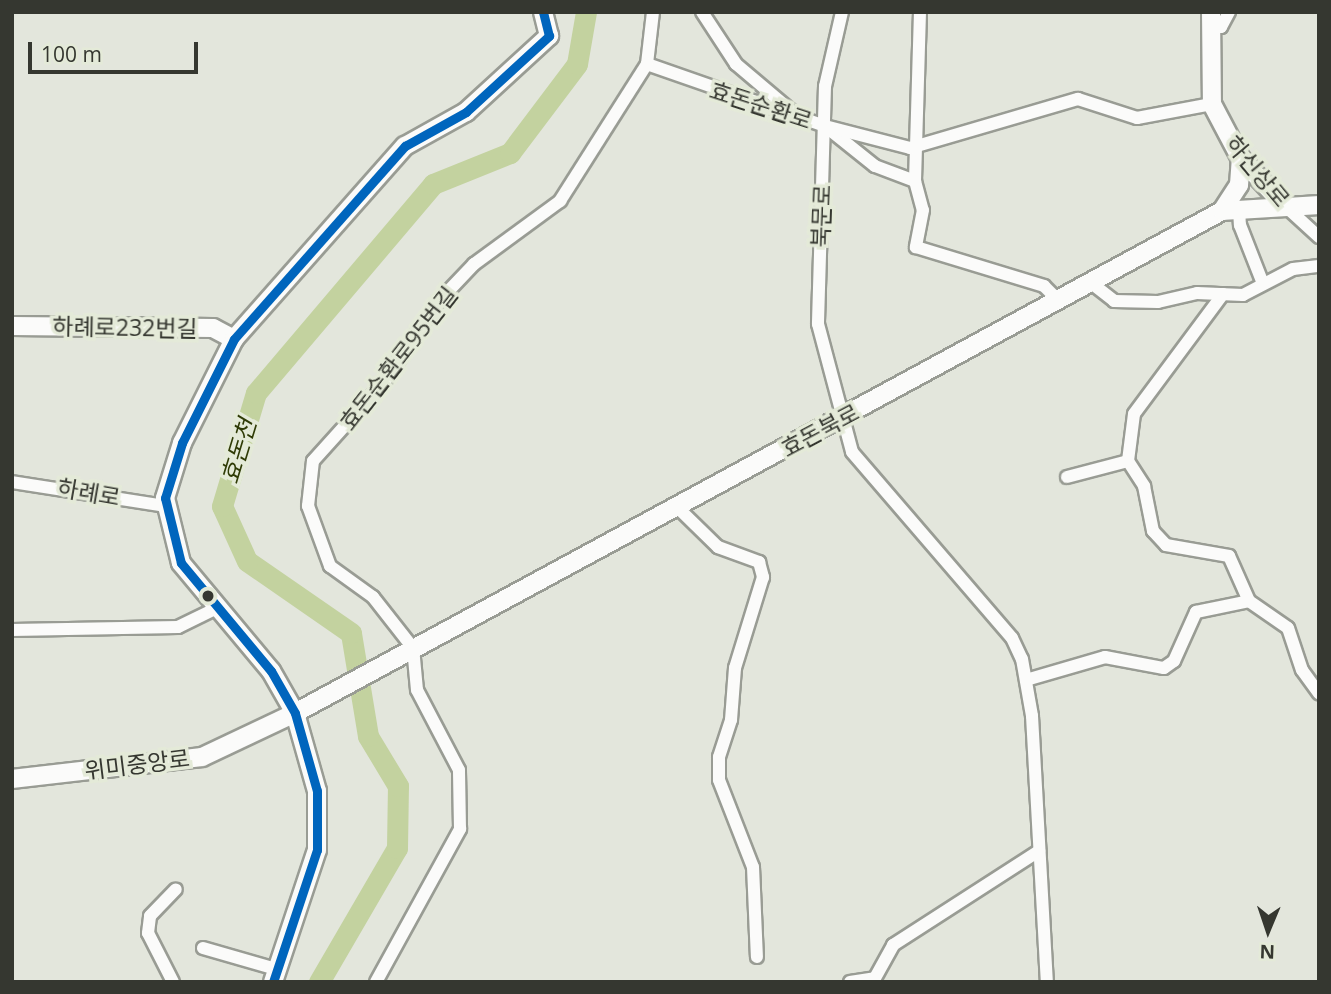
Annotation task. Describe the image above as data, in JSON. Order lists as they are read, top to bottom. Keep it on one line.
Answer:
{"streets":{"street":["효돈순환로","하신상로","북문로","하례로232번길","효돈순환로95번길","효돈북로","하례로","위미중앙로"]},"crossings":[["효돈순환로","북문로"],["효돈순환로","효돈순환로95번길"],["하신상로","효돈북로"],["북문로","효돈북로"],["효돈순환로95번길","효돈북로"],["효돈북로","위미중앙로"]],"water":["효돈천"],"scale_bar":"100 m","north":"bottom"}
